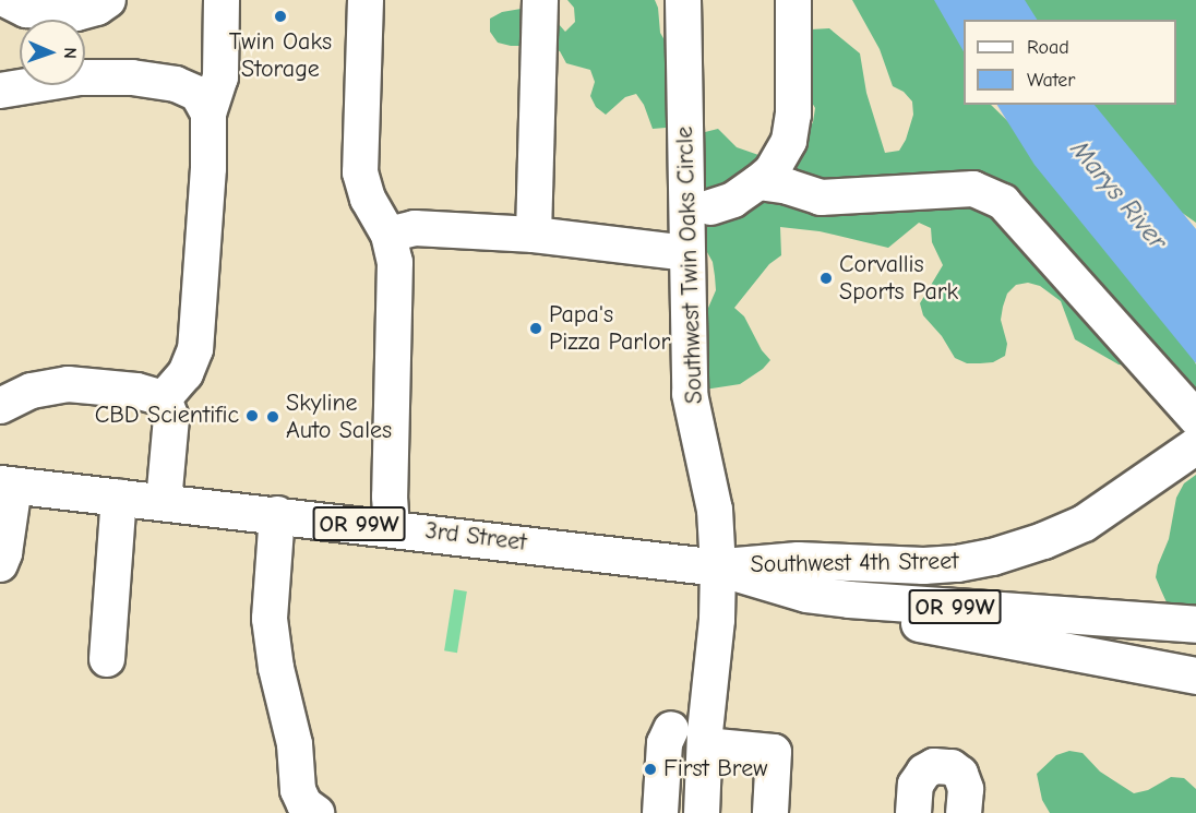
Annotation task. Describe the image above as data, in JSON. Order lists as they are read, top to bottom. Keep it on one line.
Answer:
{"streets":{"highway":["OR 99W","3rd Street","Southwest 4th Street"],"street":["Southwest Twin Oaks Circle"]},"crossings":[["Southwest Twin Oaks Circle","OR 99W"],["Southwest Twin Oaks Circle","3rd Street"],["Southwest Twin Oaks Circle","Southwest 4th Street"],["OR 99W","3rd Street"],["OR 99W","Southwest 4th Street"],["3rd Street","Southwest 4th Street"]],"water":["Marys River"],"places":["Twin Oaks Storage","Corvallis Sports Park","Papa's Pizza Parlor","CBD Scientific","Skyline Auto Sales","First Brew"],"legend":["Road","Water"],"north":"right"}
